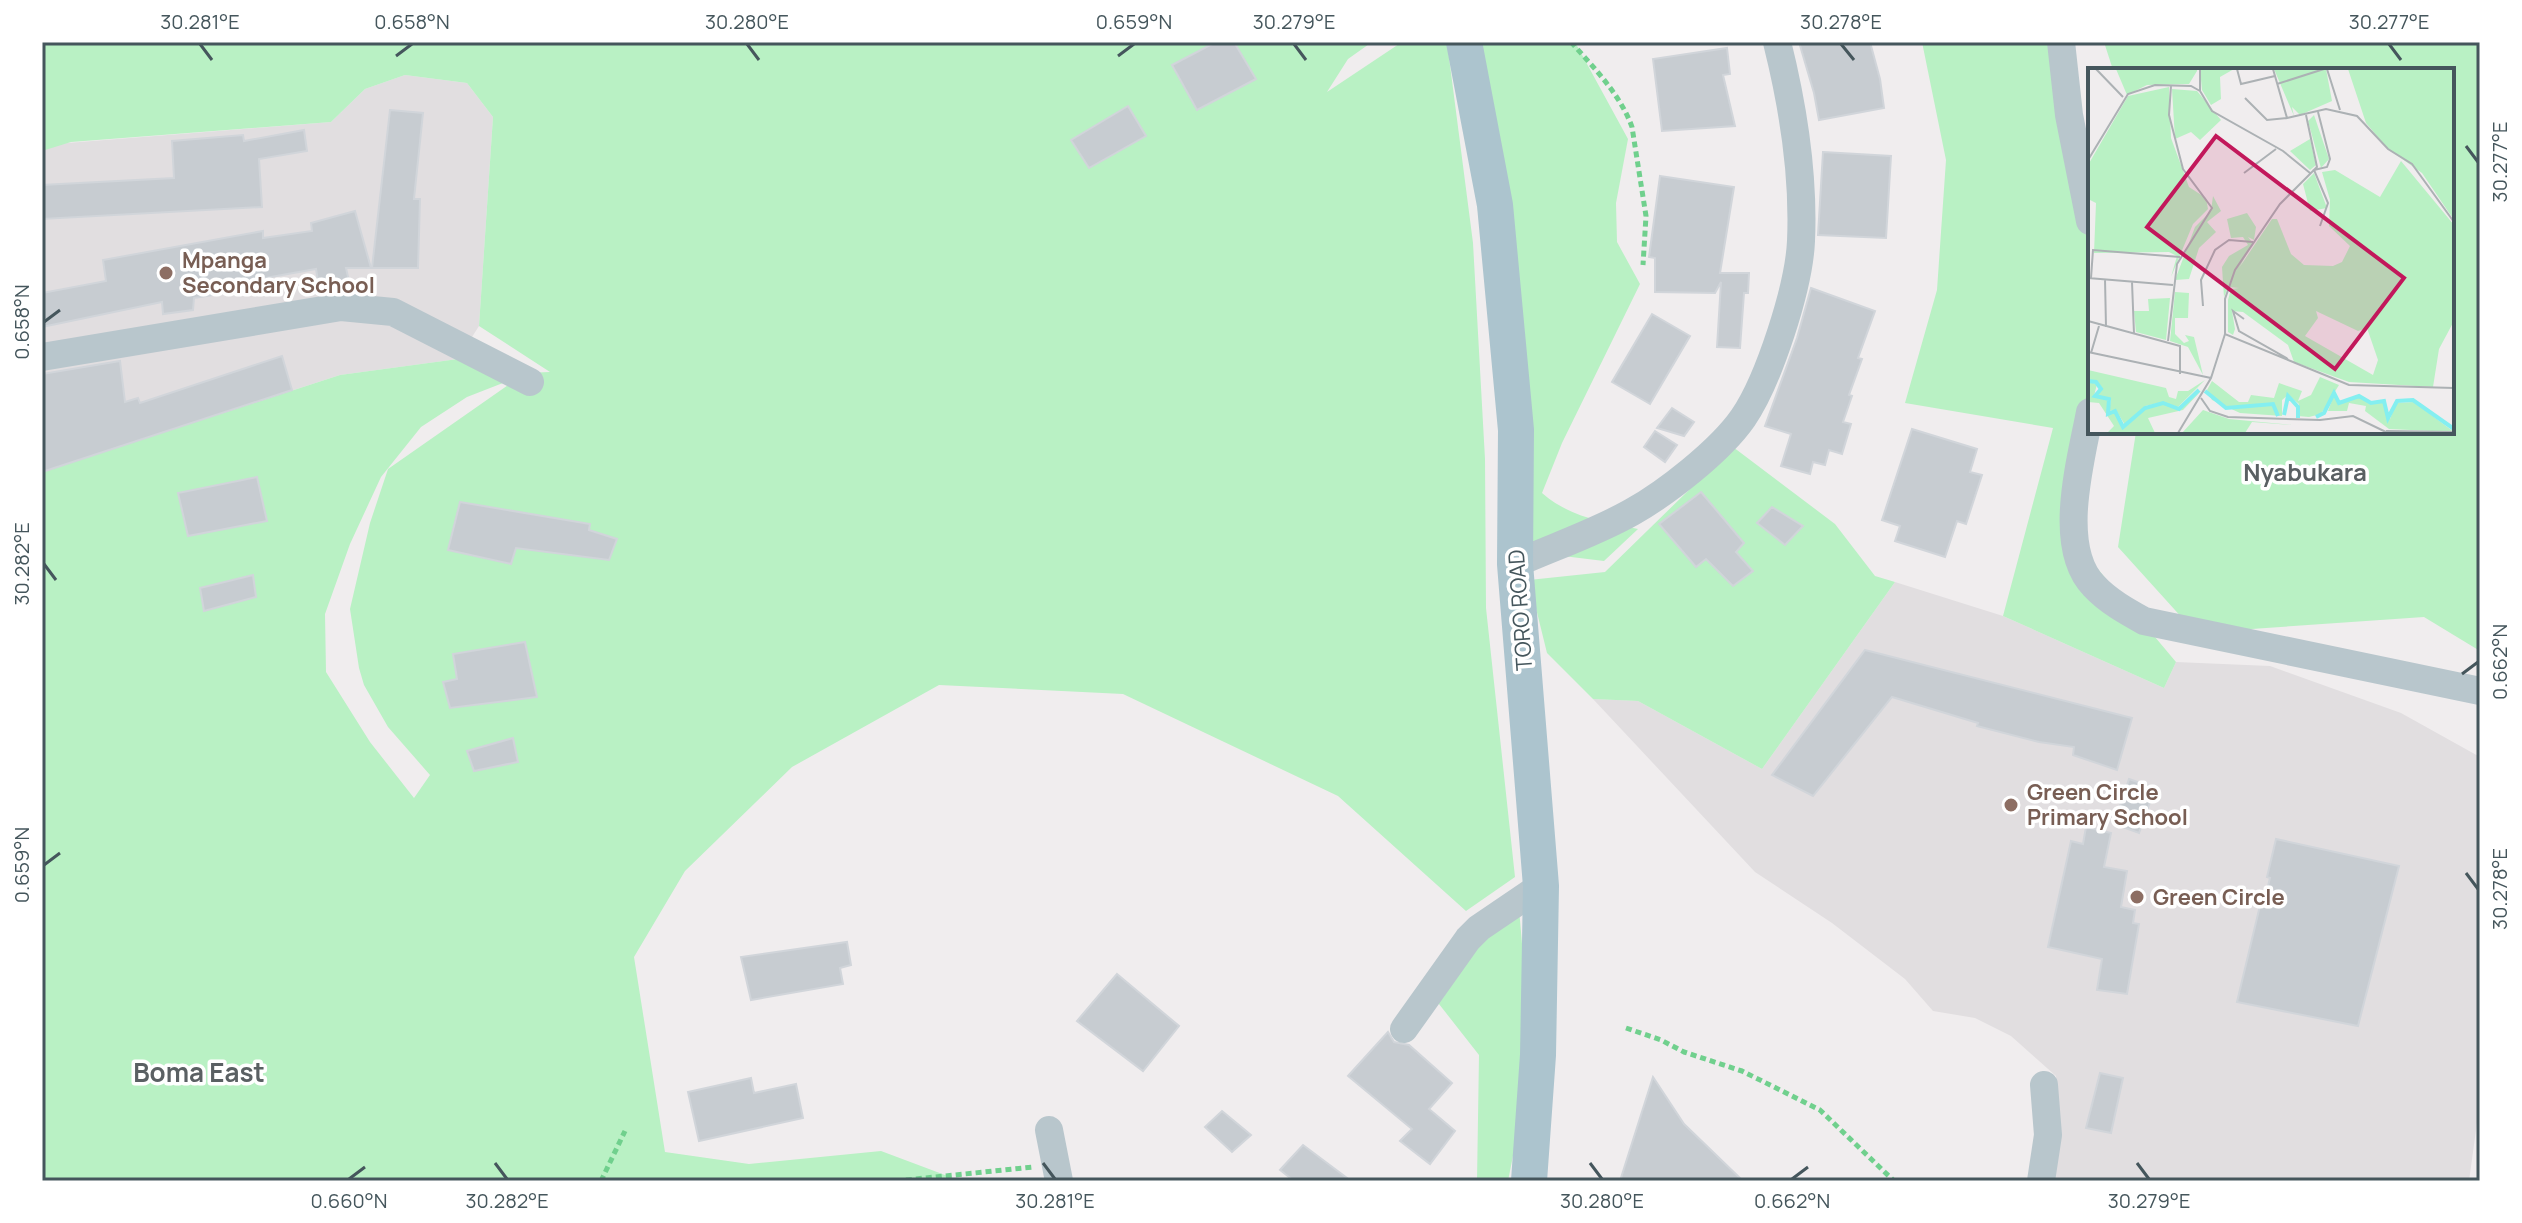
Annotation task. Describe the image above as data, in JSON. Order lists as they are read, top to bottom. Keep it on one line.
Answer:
{"streets":{"main road":["TORO ROAD"]},"districts":["Nyabukara","Boma East"],"places":["Mpanga Secondary School","Green Circle Primary School","Green Circle"],"coordinates":["30.281°E","0.658°N","30.280°E","0.659°N","30.279°E","30.278°E","30.277°E","30.282°E","0.662°N","0.660°N"]}
